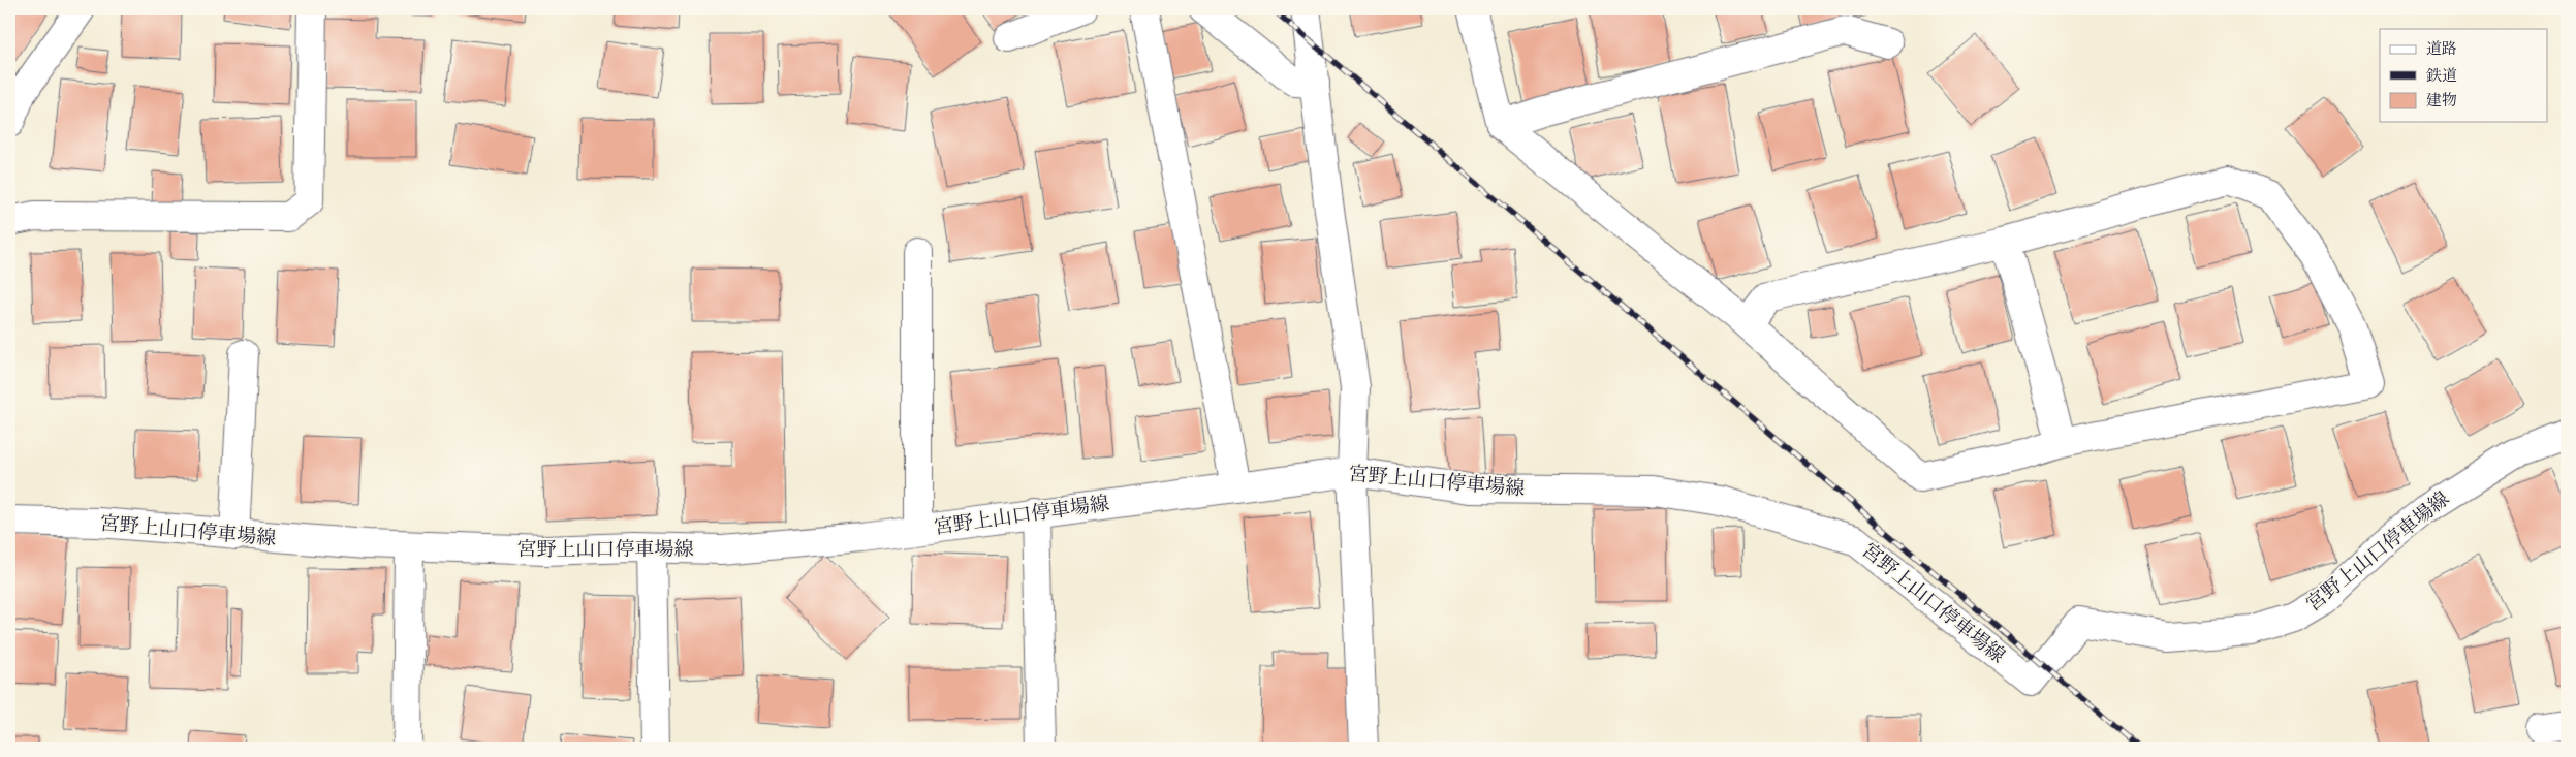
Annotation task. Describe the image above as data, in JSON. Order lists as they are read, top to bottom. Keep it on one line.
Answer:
{"streets":{"street":["宮野上山口停車場線"]},"legend":["道路","鉄道","建物"]}
